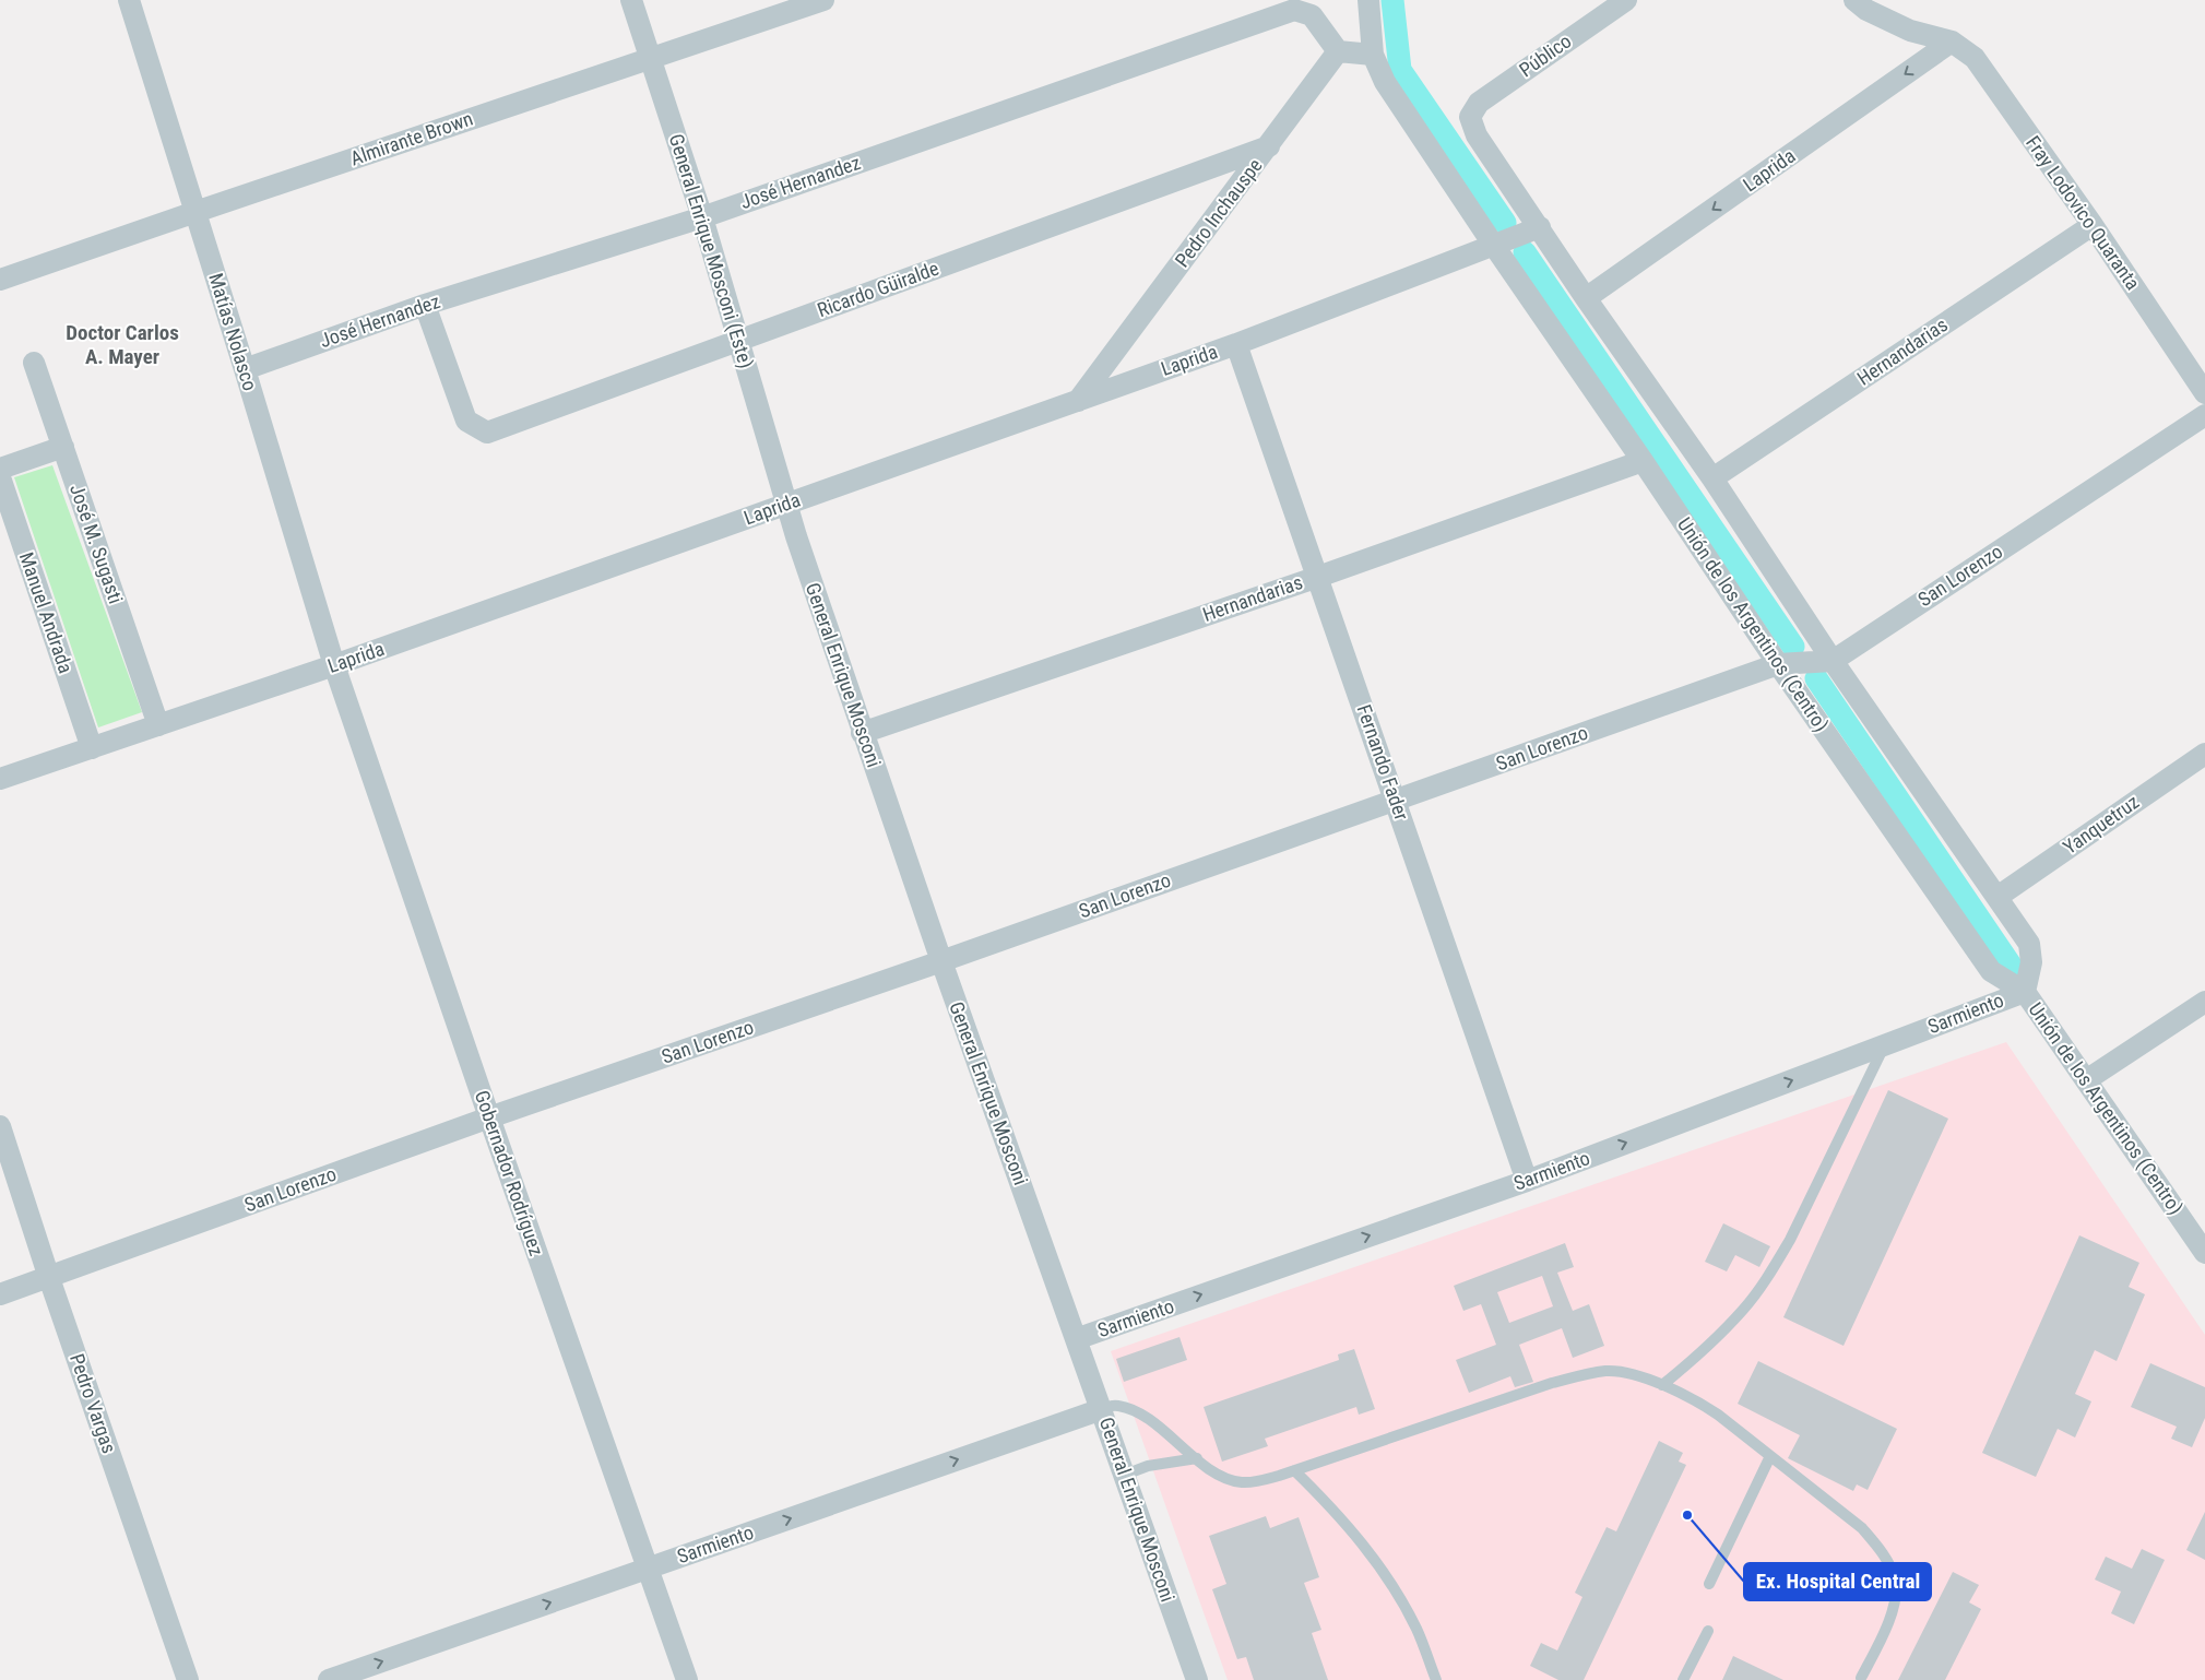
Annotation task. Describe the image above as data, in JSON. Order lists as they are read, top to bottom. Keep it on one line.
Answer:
{"streets":{"street":["Público","Almirante Brown","Laprida","José Hernandez","Pedro Inchauspe","Fray Lodovico Quaranta","General Enrique Mosconi (Este)","Ricardo Güiralde","Matías Nolasco","Hernandarias","José M. Sugasti","San Lorenzo","Manuel Andrada","Unión de los Argentinos (Centro)","General Enrique Mosconi","Fernando Fader","Yanquetruz","Sarmiento","Gobernador Rodríguez","Pedro Vargas"]},"crossings":[["Público","Unión de los Argentinos (Centro)"],["Almirante Brown","General Enrique Mosconi (Este)"],["Almirante Brown","Matías Nolasco"],["Laprida","Pedro Inchauspe"],["Laprida","Fray Lodovico Quaranta"],["Laprida","General Enrique Mosconi (Este)"],["Laprida","Matías Nolasco"],["Laprida","José M. Sugasti"],["Laprida","Manuel Andrada"],["Laprida","Unión de los Argentinos (Centro)"],["Laprida","General Enrique Mosconi"],["Laprida","Fernando Fader"],["Laprida","Gobernador Rodríguez"],["José Hernandez","Pedro Inchauspe"],["José Hernandez","General Enrique Mosconi (Este)"],["José Hernandez","Ricardo Güiralde"],["José Hernandez","Matías Nolasco"],["Pedro Inchauspe","Ricardo Güiralde"],["Fray Lodovico Quaranta","Hernandarias"],["General Enrique Mosconi (Este)","Ricardo Güiralde"],["General Enrique Mosconi (Este)","General Enrique Mosconi"],["Matías Nolasco","Gobernador Rodríguez"],["Hernandarias","Unión de los Argentinos (Centro)"],["Hernandarias","General Enrique Mosconi"],["Hernandarias","Fernando Fader"],["San Lorenzo","Unión de los Argentinos (Centro)"],["San Lorenzo","General Enrique Mosconi"],["San Lorenzo","Fernando Fader"],["San Lorenzo","Gobernador Rodríguez"],["San Lorenzo","Pedro Vargas"],["Unión de los Argentinos (Centro)","Yanquetruz"],["Unión de los Argentinos (Centro)","Sarmiento"],["General Enrique Mosconi","Sarmiento"],["Fernando Fader","Sarmiento"],["Sarmiento","Gobernador Rodríguez"]],"one_way":["Sarmiento"],"districts":["Doctor Carlos A. Mayer"],"places":["Ex. Hospital Central"]}
